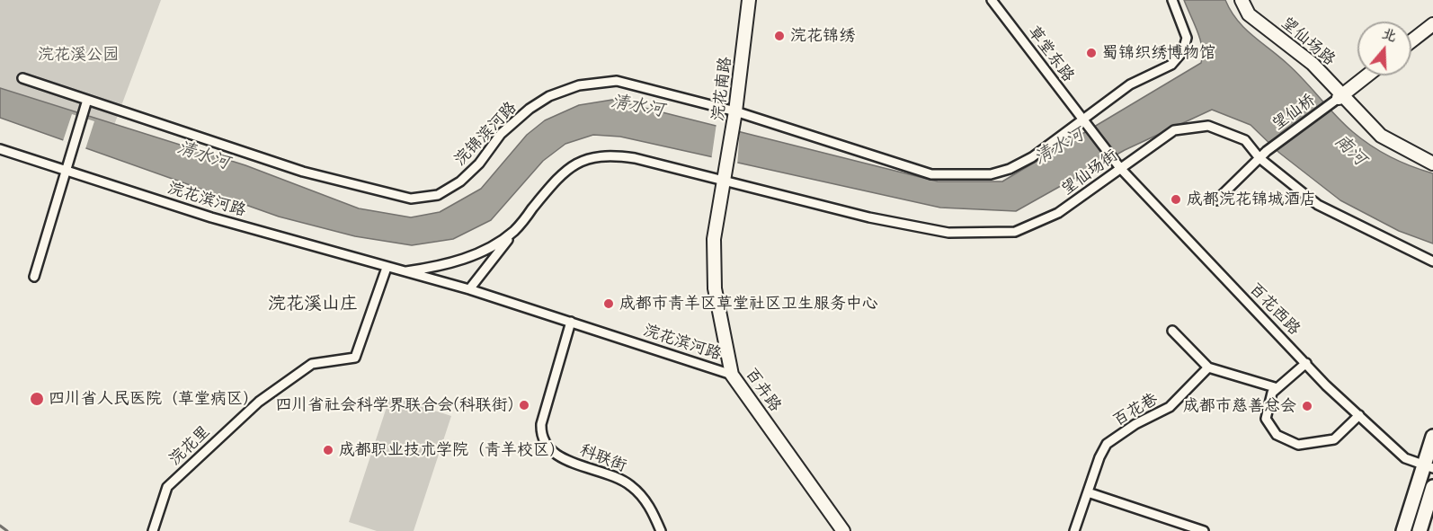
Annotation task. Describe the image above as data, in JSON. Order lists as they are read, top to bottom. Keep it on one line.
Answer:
{"streets":{"street":["望仙场路","草堂东路","浣花南路","望仙桥","浣锦滨河路","望仙场街","浣花滨河路","百花西路","百卉路","百花巷","浣花里","科联街"]},"crossings":[["望仙场路","望仙桥"],["草堂东路","浣锦滨河路"],["草堂东路","百花西路"],["浣花南路","浣锦滨河路"],["浣花南路","望仙场街"],["浣花南路","浣花滨河路"],["浣花南路","百卉路"],["望仙桥","望仙场街"],["望仙场街","浣花滨河路"],["望仙场街","百花西路"],["望仙场街","百卉路"],["浣花滨河路","百卉路"],["浣花滨河路","浣花里"],["浣花滨河路","科联街"]],"districts":["浣花溪山庄"],"water":["清水河","南河"],"parks":["浣花溪公园"],"places":["浣花锦绣","蜀锦织绣博物馆","成都浣花锦城酒店","成都市青羊区草堂社区卫生服务中心","四川省人民医院（草堂病区）","四川省社会科学界联合会(科联街)","成都市慈善总会","成都职业技术学院（青羊校区）"],"north":"top"}
